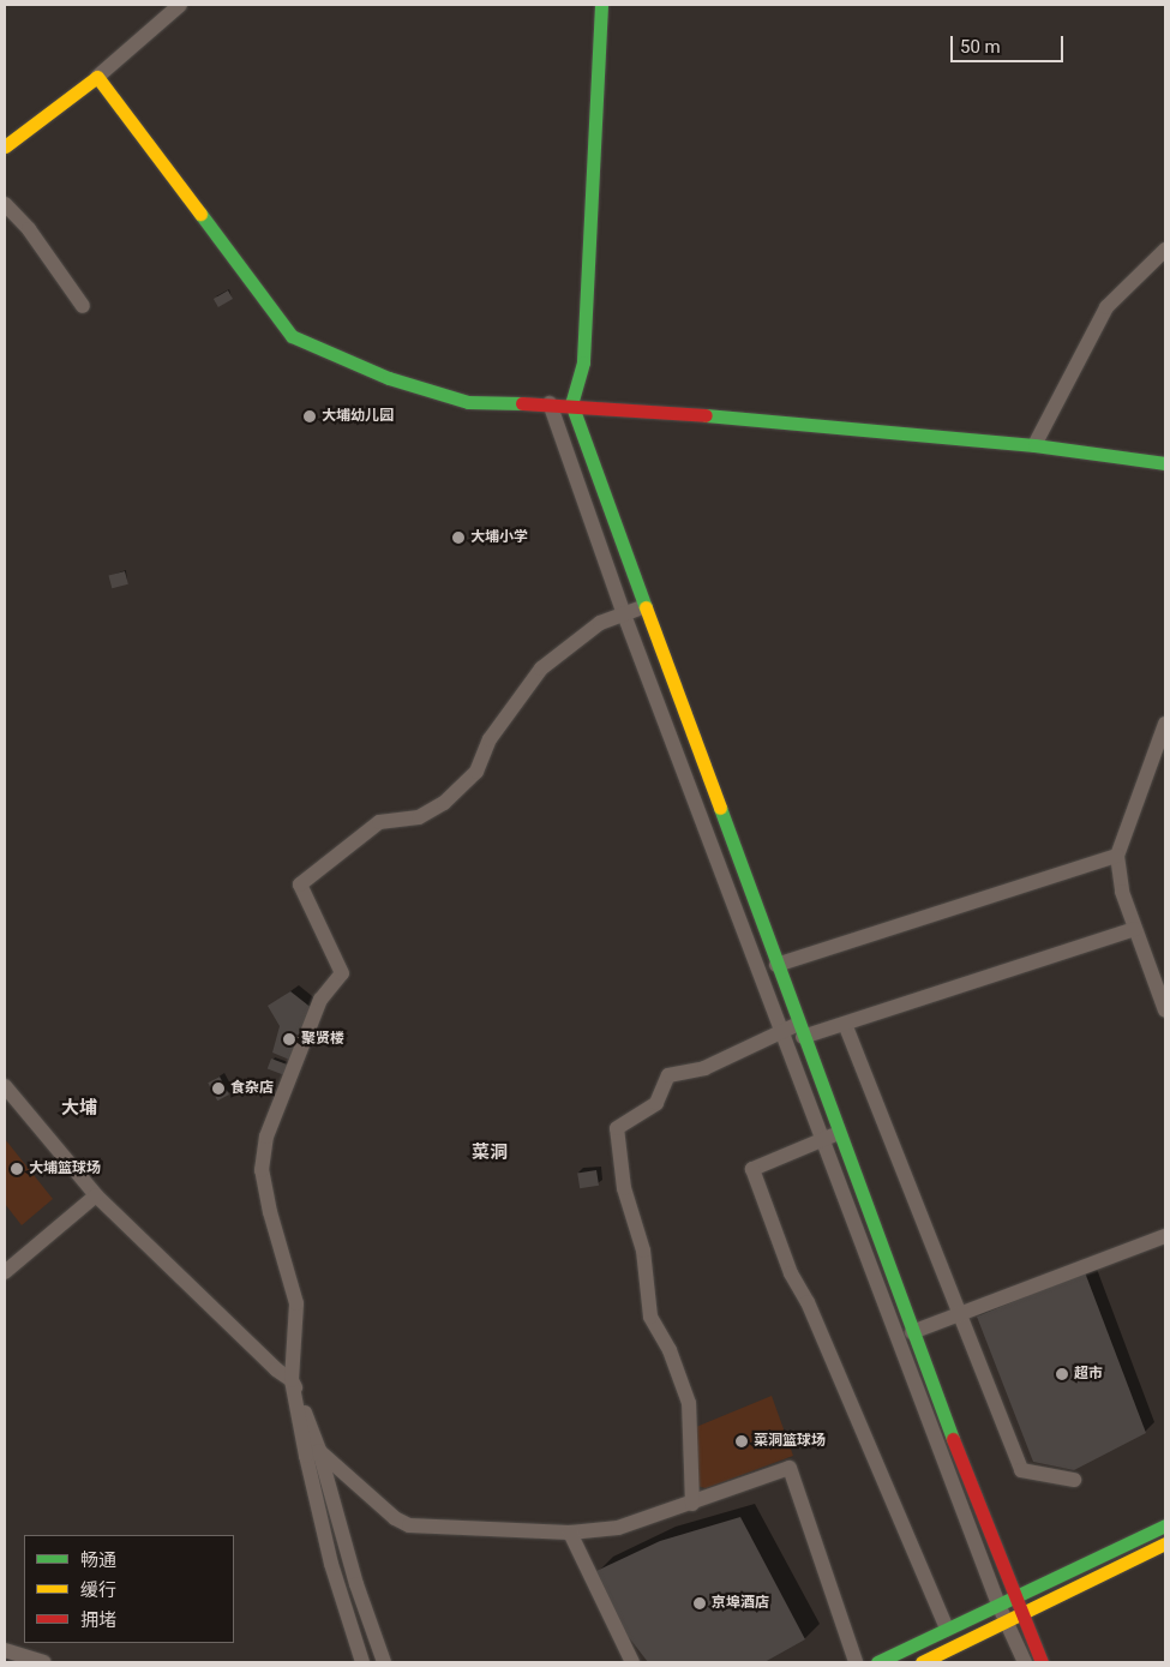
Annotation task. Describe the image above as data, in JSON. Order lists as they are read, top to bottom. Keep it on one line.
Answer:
{"districts":["大埔","菜洞"],"places":["大埔幼儿园","大埔小学","聚贤楼","食杂店","大埔篮球场","超市","菜洞篮球场","京埠酒店"],"legend":["畅通","缓行","拥堵"],"scale_bar":"50 m"}
